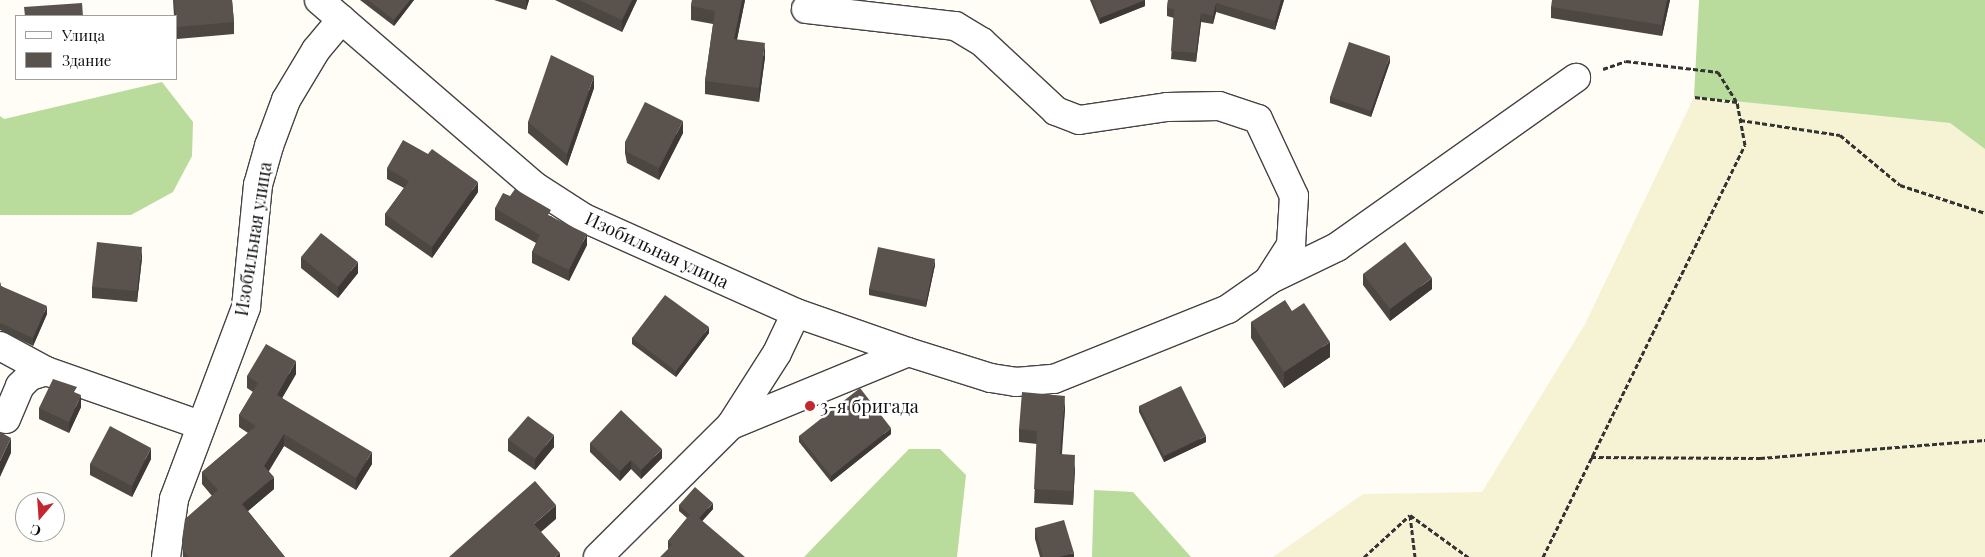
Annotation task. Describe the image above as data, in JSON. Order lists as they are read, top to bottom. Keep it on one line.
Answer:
{"streets":{"street":["Изобильная улица"]},"places":["3-я бригада"],"legend":["Улица","Здание"],"north":"bottom"}
